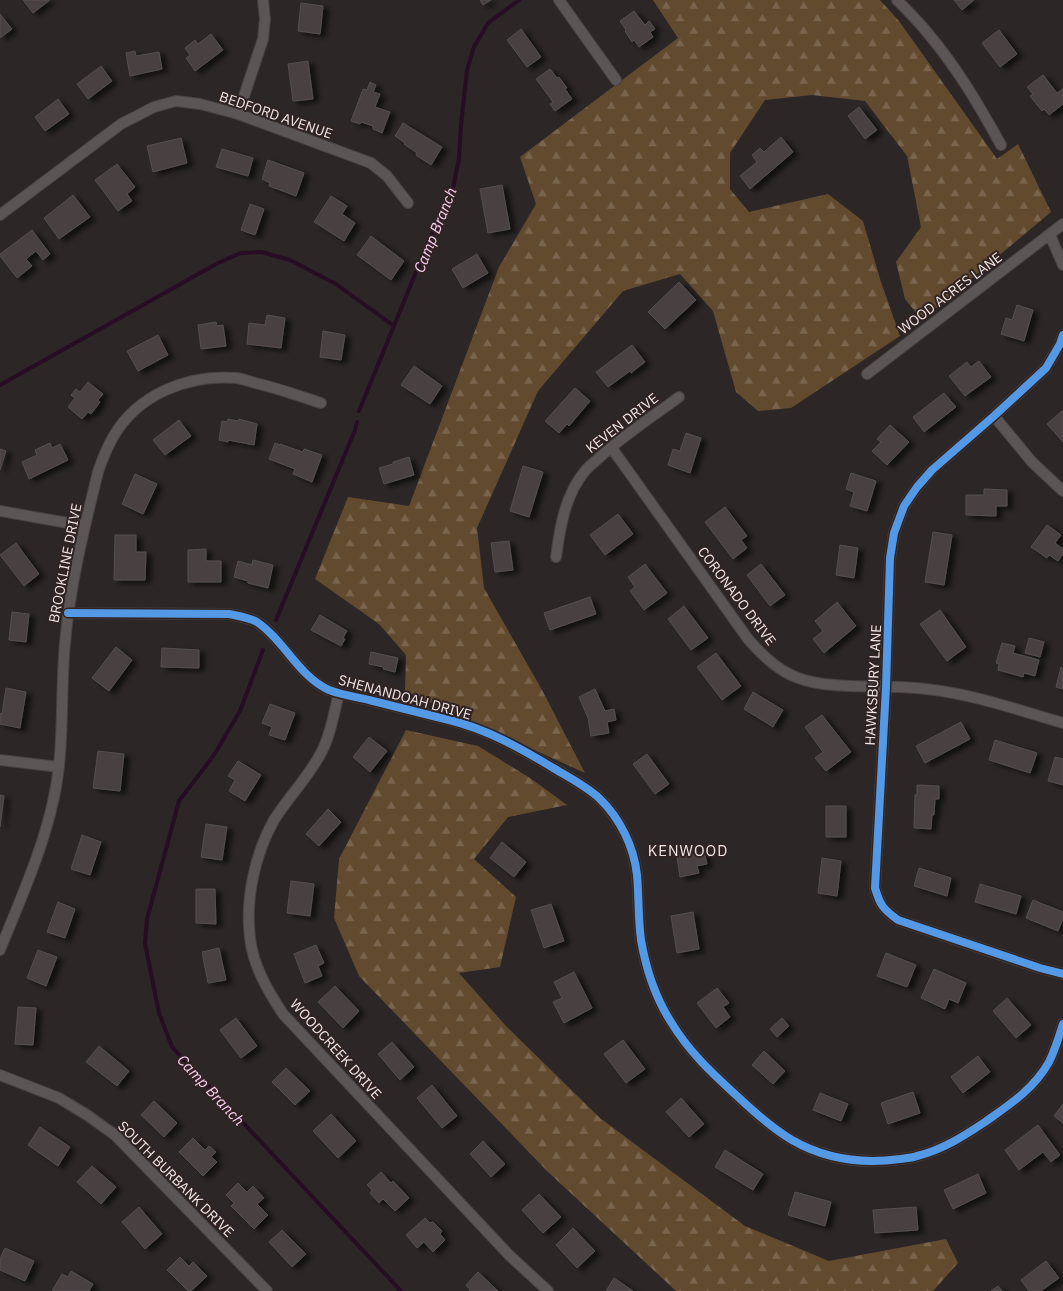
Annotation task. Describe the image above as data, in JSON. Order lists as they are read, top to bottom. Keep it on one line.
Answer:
{"streets":{"street":["BEDFORD AVENUE","WOOD ACRES LANE","KEVEN DRIVE","BROOKLINE DRIVE","CORONADO DRIVE","HAWKSBURY LANE","SHENANDOAH DRIVE","WOODCREEK DRIVE","SOUTH BURBANK DRIVE"]},"crossings":[["KEVEN DRIVE","CORONADO DRIVE"],["BROOKLINE DRIVE","SHENANDOAH DRIVE"],["CORONADO DRIVE","HAWKSBURY LANE"],["SHENANDOAH DRIVE","WOODCREEK DRIVE"]],"districts":["KENWOOD"],"water":["Camp Branch"]}
